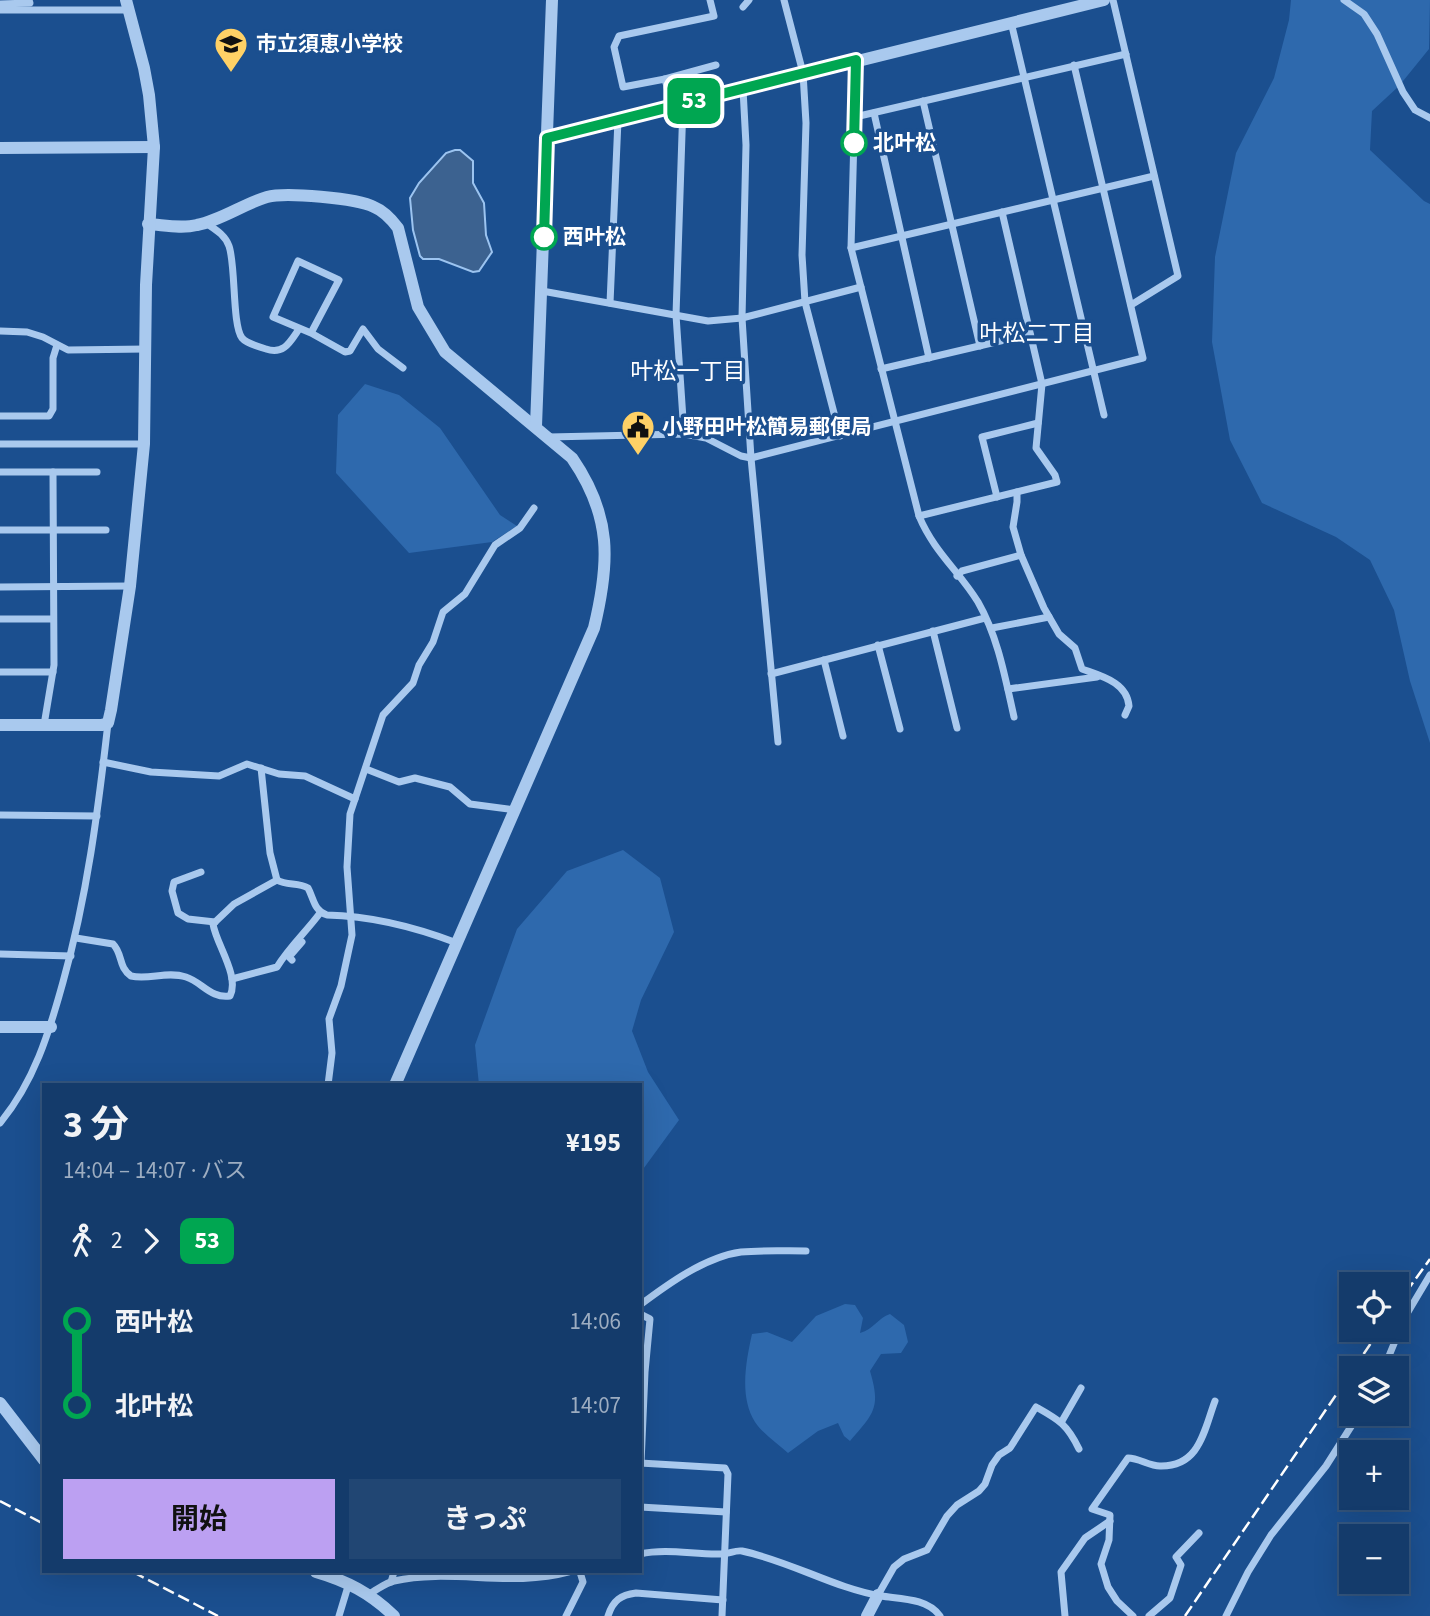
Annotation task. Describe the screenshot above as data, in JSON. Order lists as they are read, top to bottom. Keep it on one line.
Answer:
{"districts":["叶松二丁目","叶松一丁目"],"places":{"school or university":["市立須恵小学校"],"other":["北叶松","西叶松"],"public building":["小野田叶松簡易郵便局"]},"lines":["bus line 53"],"page":{"on_map":"53","heading":["3 分","14:04 – 14:07 · バス","¥195"],"legs":["2","53"],"map_buttons":["+","−"],"list":[{"name":"西叶松","value":"14:06"},{"name":"北叶松","value":"14:07"}],"buttons":["開始","きっぷ"]}}
